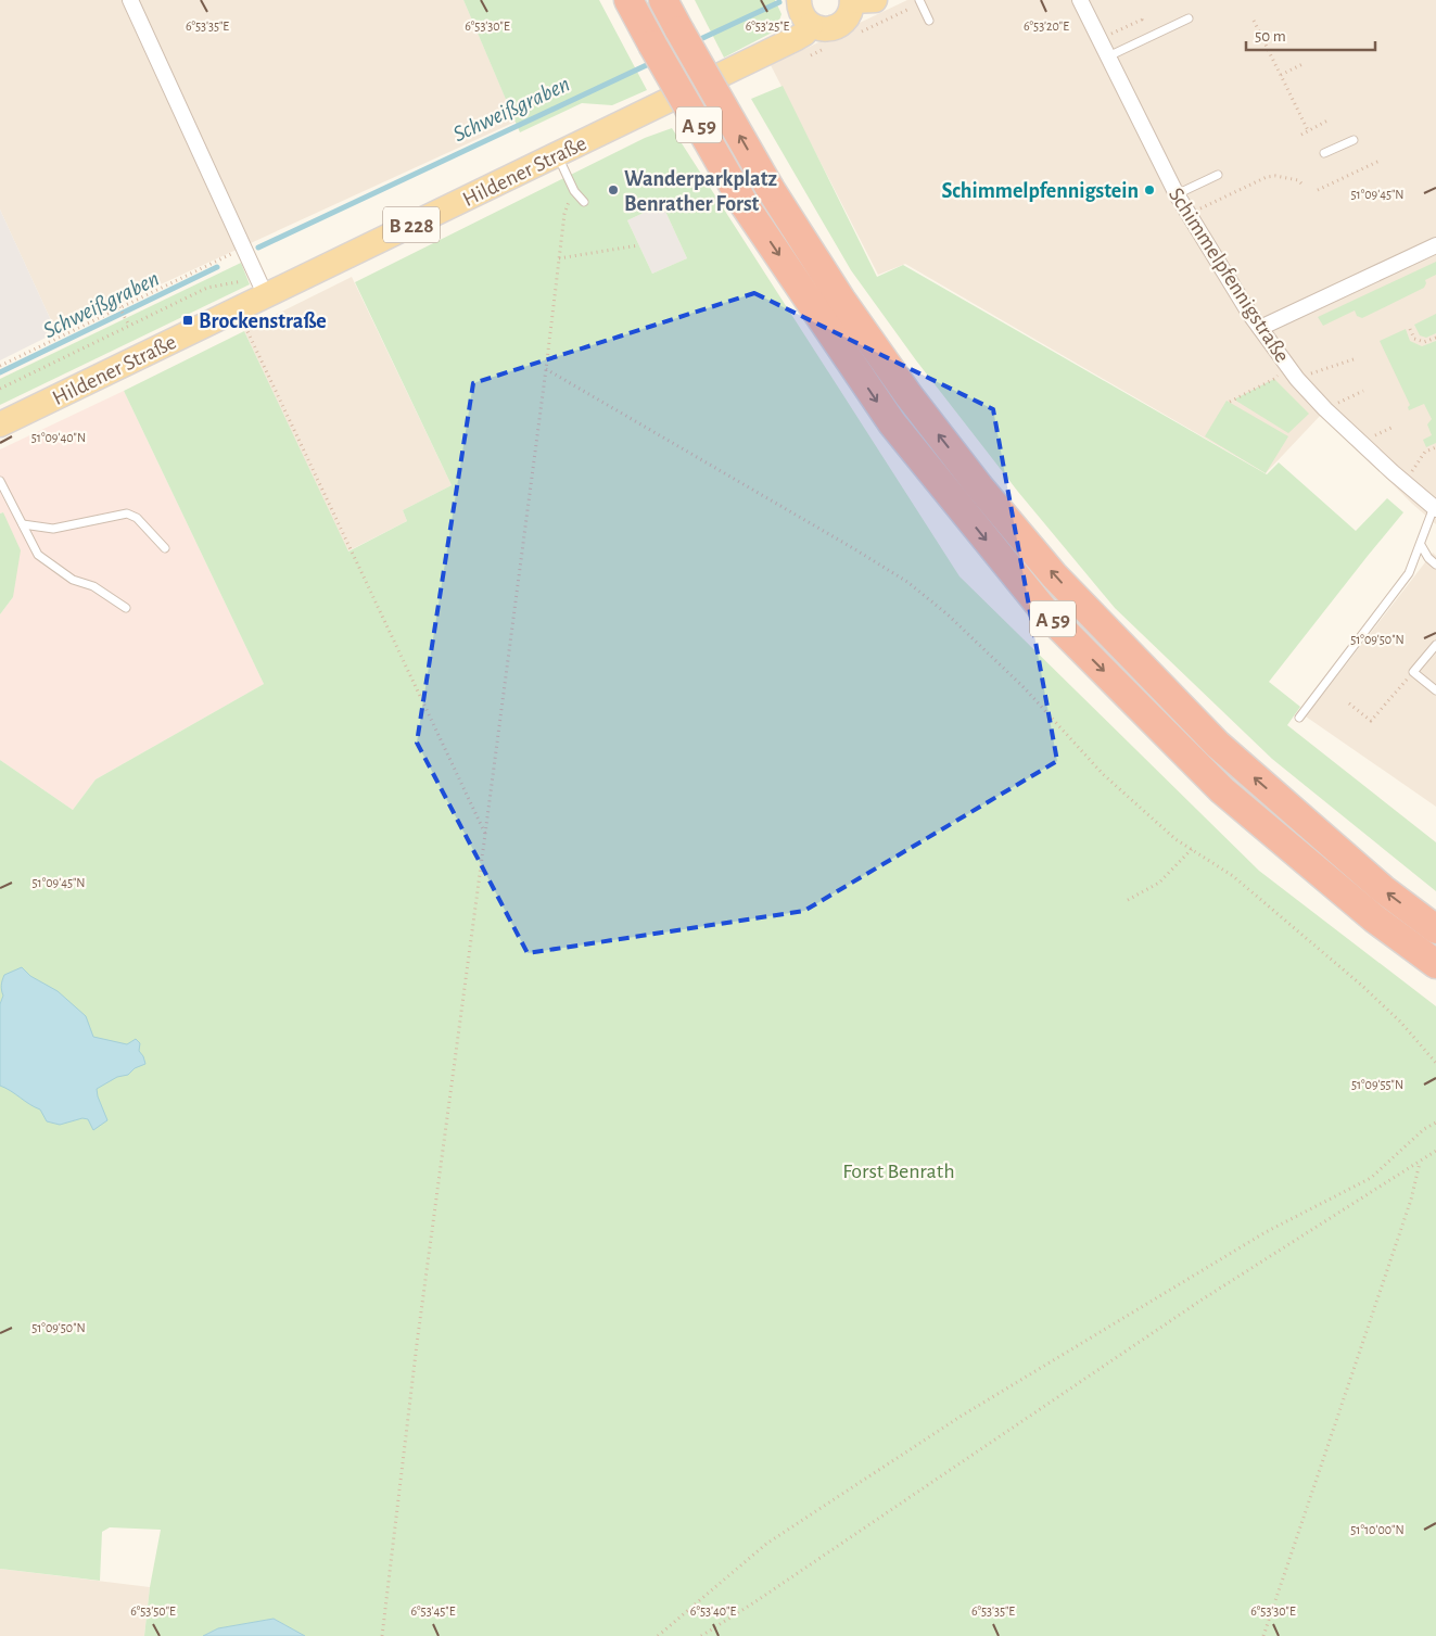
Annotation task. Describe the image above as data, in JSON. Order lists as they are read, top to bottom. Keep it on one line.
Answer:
{"streets":{"highway":["A 59"],"main road":["Hildener Straße","B 228"],"street":["Schimmelpfennigstraße"]},"water":["Schweißgraben"],"parks":["Forst Benrath"],"places":{"other":["Wanderparkplatz Benrather Forst","Schimmelpfennigstein"],"transit":["Brockenstraße"]},"scale_bar":"50 m","coordinates":["6°53'35\"E","6°53'30\"E","6°53'25\"E","6°53'20\"E","51°09'45\"N","51°09'40\"N","51°09'50\"N","51°09'55\"N","51°10'00\"N","6°53'50\"E","6°53'45\"E","6°53'40\"E"]}
